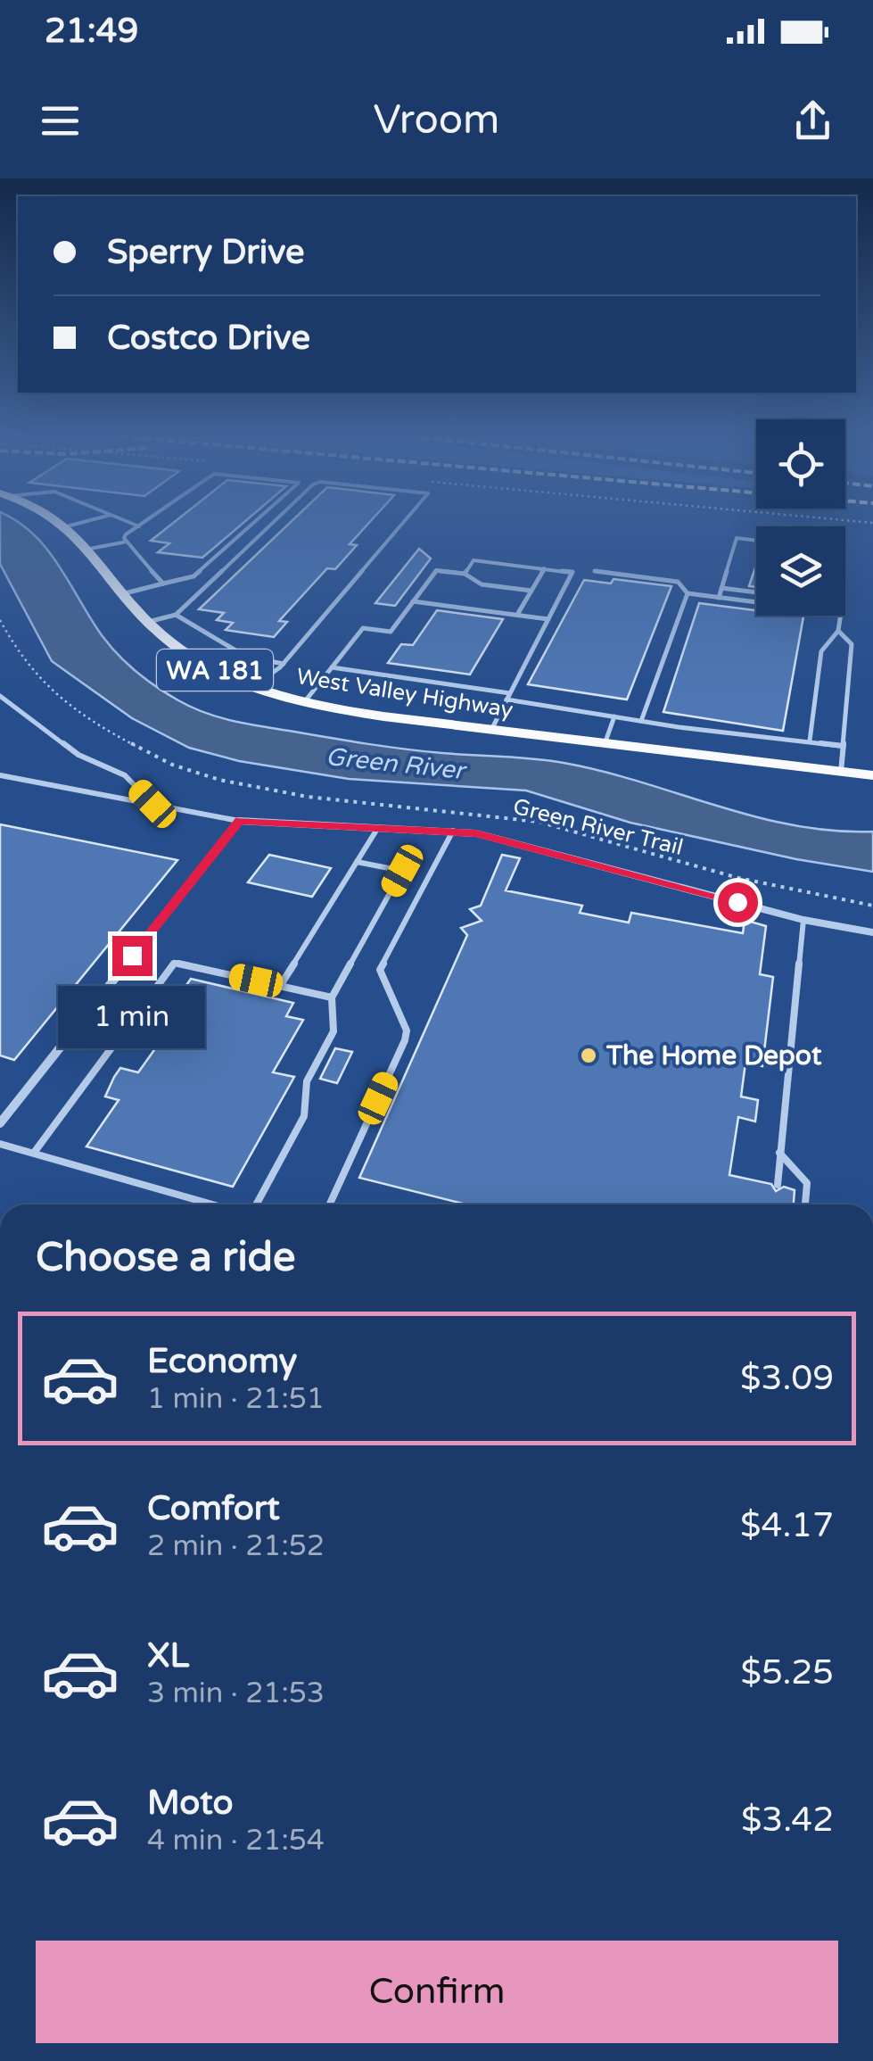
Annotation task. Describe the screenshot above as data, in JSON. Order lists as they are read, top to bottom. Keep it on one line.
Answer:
{"streets":{"main road":["WA 181","West Valley Highway"],"path":["Green River Trail"]},"water":["Green River"],"places":["The Home Depot"],"page":{"status":"21:49","header":"Vroom","banner":["Sperry Drive","Costco Drive"],"bubble":"1 min","heading":"Choose a ride","list":[{"name":"Economy","note":"1 min · 21:51","value":"$3.09"},{"name":"Comfort","note":"2 min · 21:52","value":"$4.17"},{"name":"XL","note":"3 min · 21:53","value":"$5.25"},{"name":"Moto","note":"4 min · 21:54","value":"$3.42"}],"buttons":"Confirm"}}
